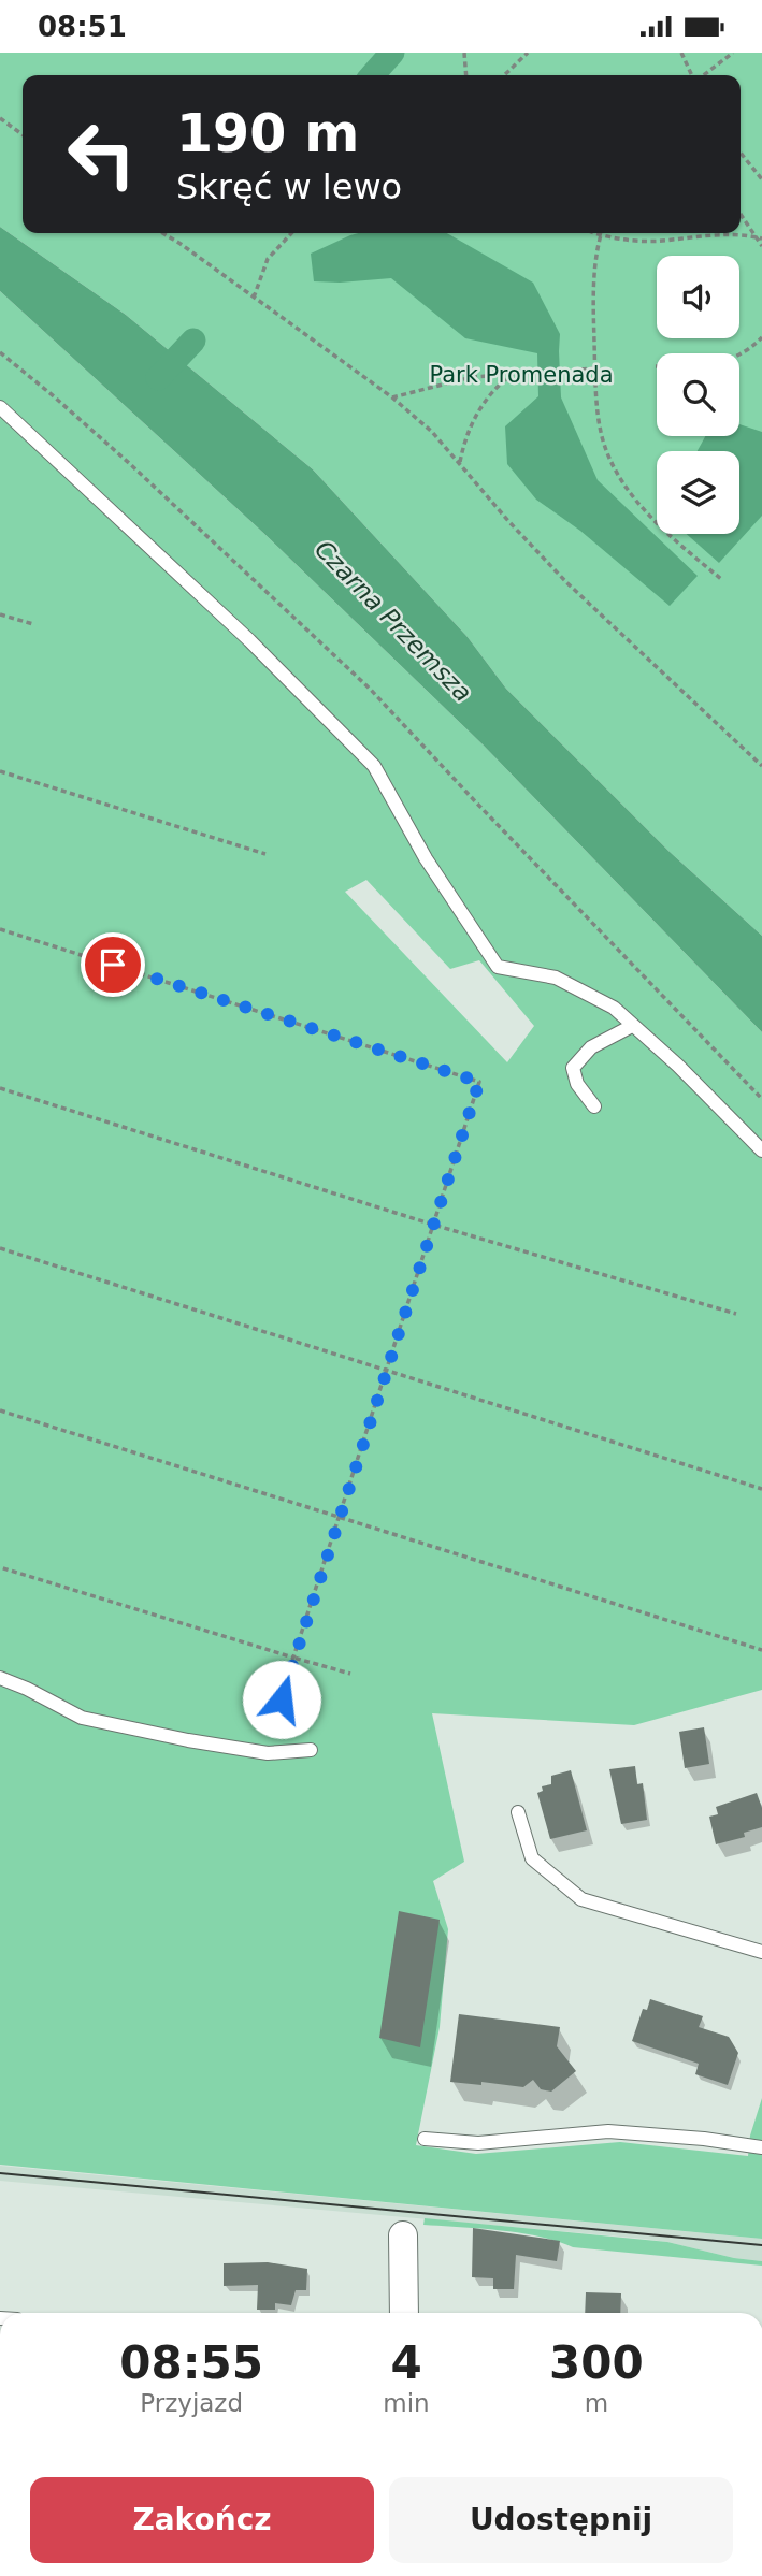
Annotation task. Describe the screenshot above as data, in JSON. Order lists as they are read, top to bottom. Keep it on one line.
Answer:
{"water":["Czarna Przemsza"],"parks":["Park Promenada"],"page":{"status":"08:51","turn":["190 m","Skręć w lewo"],"eta":["08:55","Przyjazd","4","min","300","m"],"buttons":["Zakończ","Udostępnij"]}}
